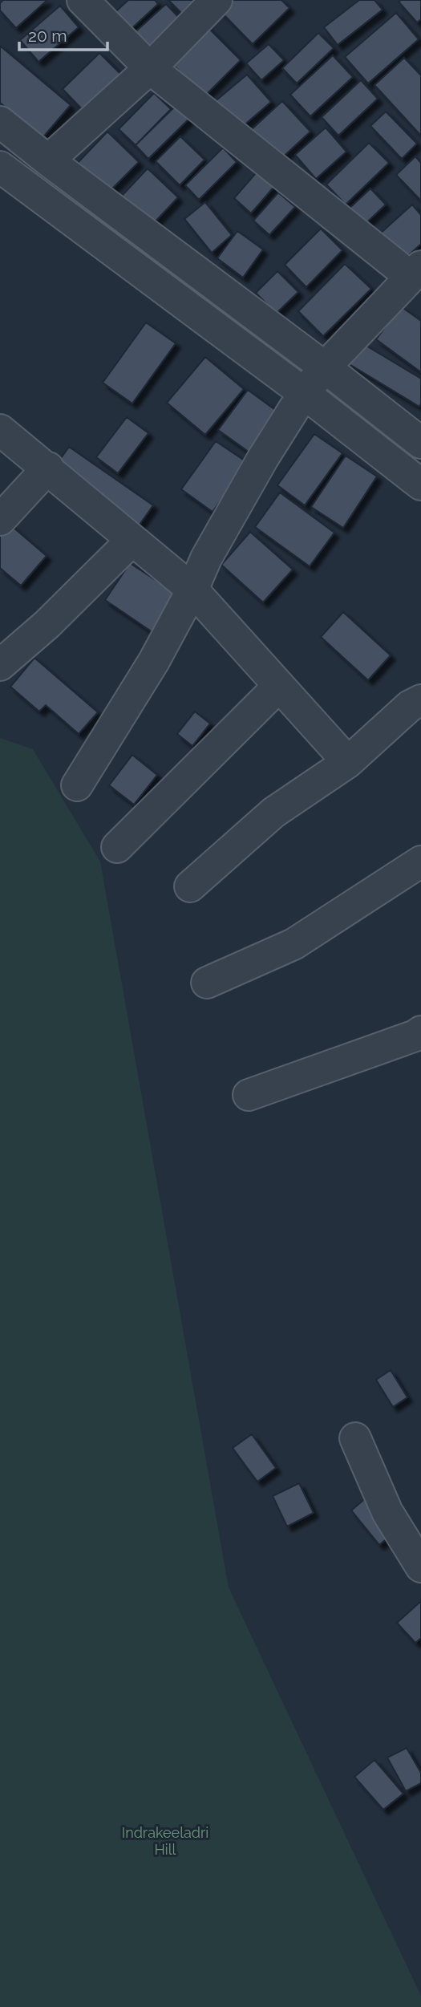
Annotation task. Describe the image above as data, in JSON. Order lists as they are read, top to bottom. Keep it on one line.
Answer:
{"parks":["Indrakeeladri Hill"],"scale_bar":"20 m"}
